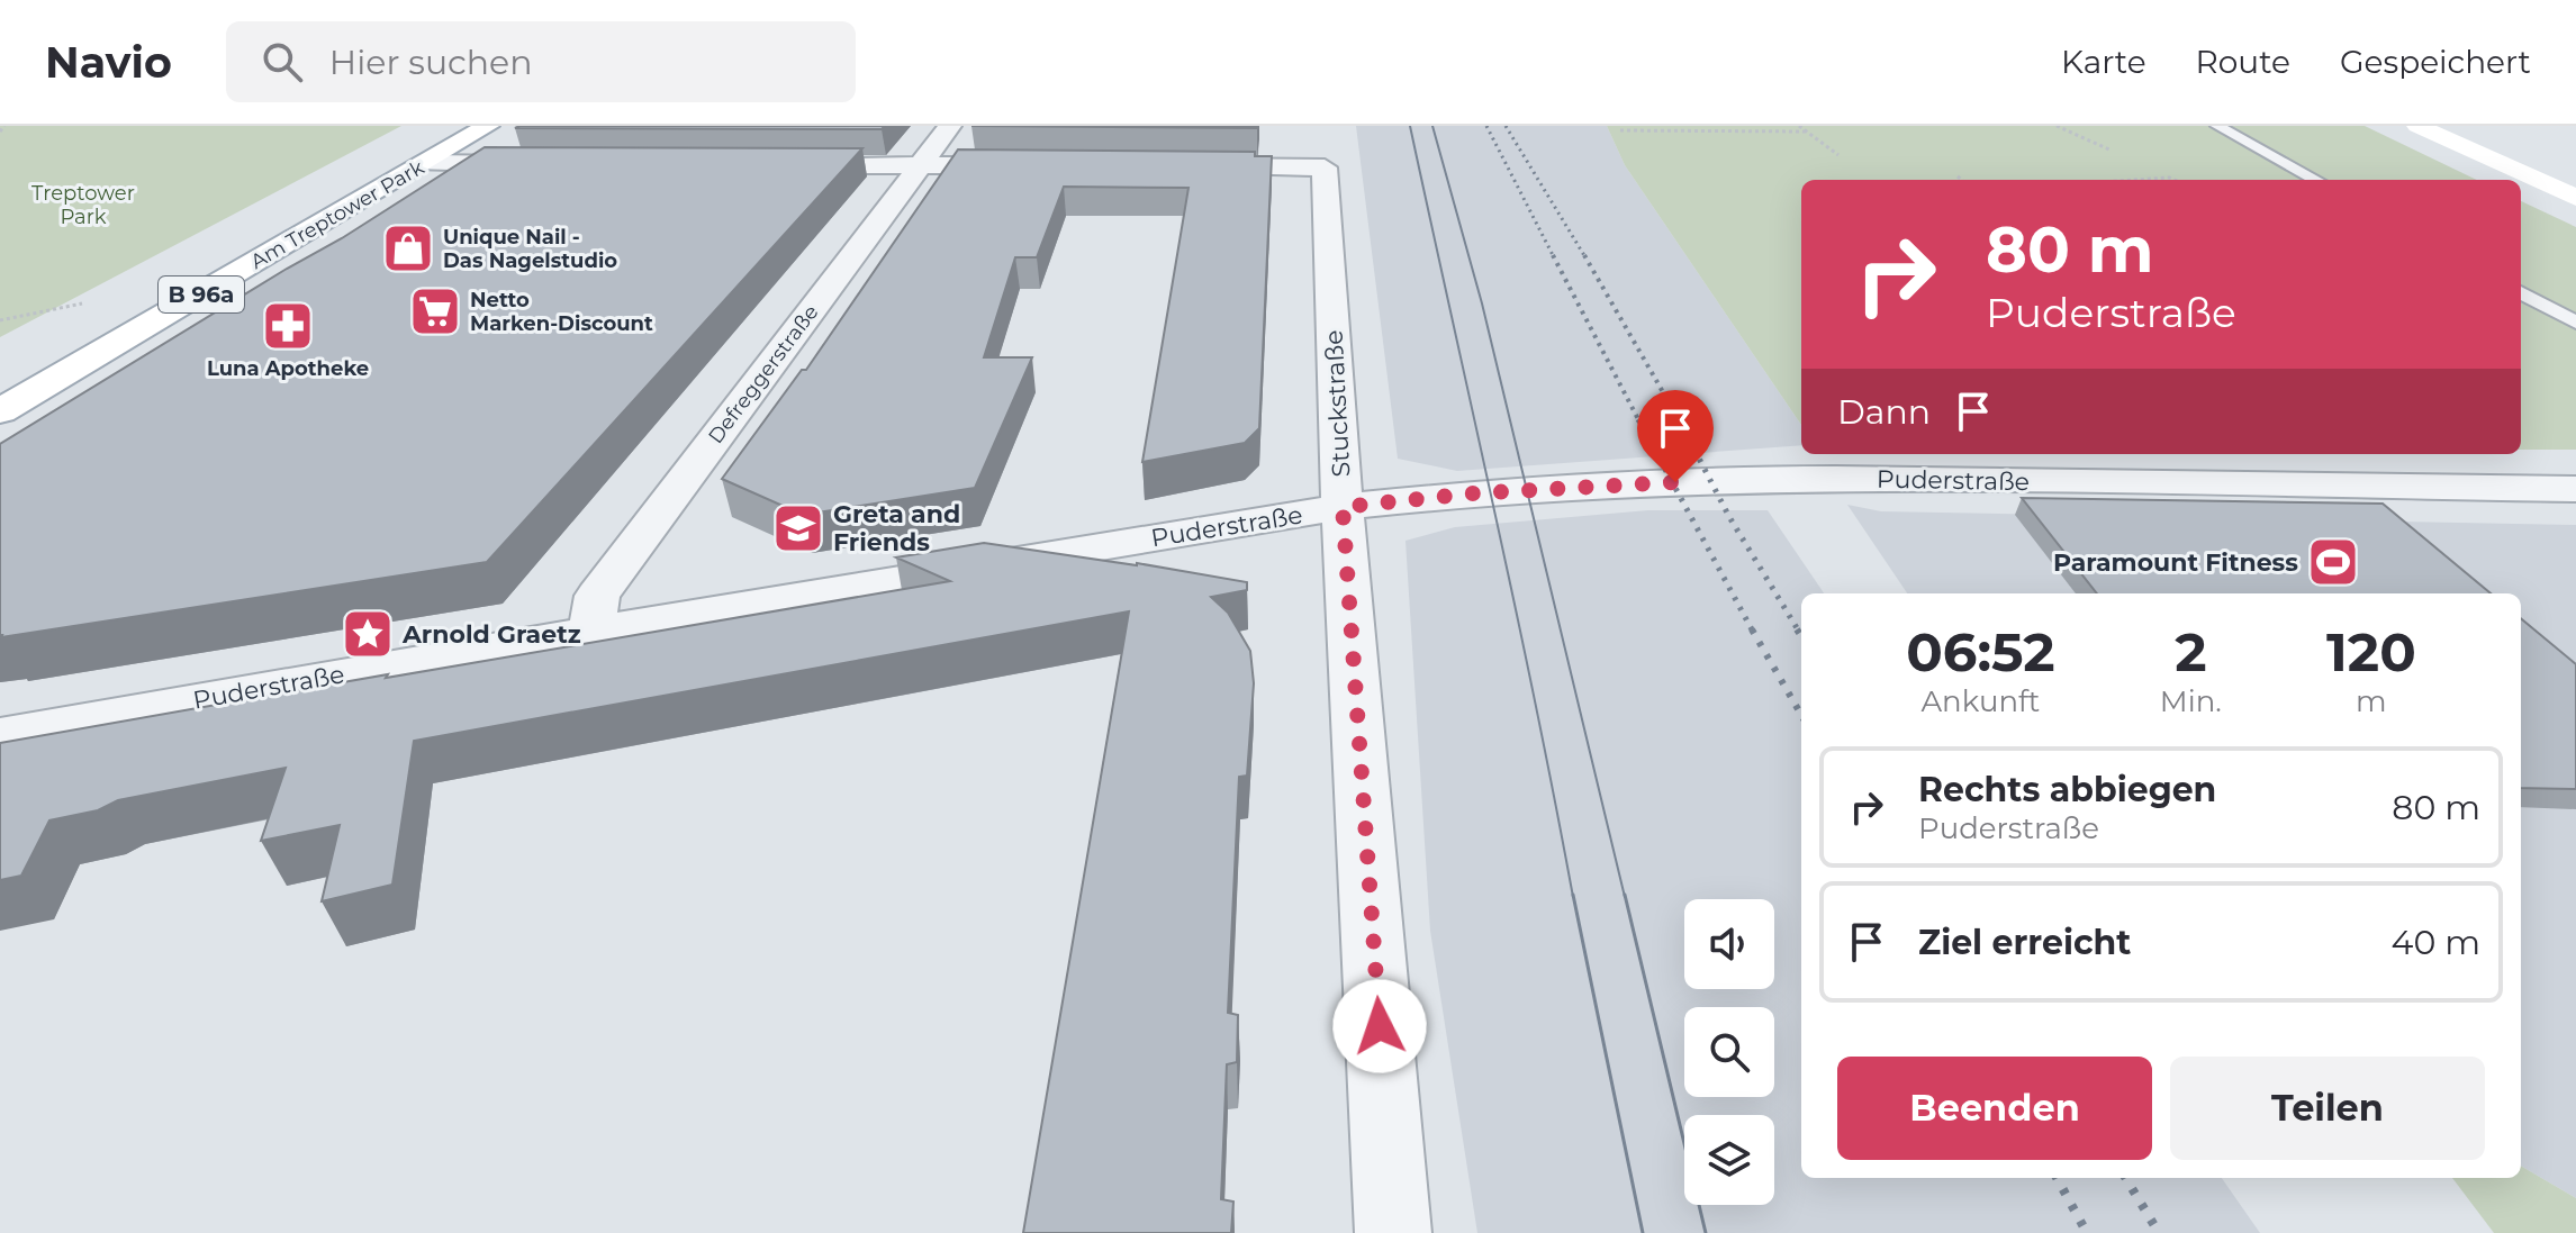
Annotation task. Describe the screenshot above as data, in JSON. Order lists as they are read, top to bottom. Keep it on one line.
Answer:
{"streets":{"main road":["Am Treptower Park","B 96a"],"street":["Defreggerstraße","Stuckstraße","Puderstraße"]},"crossings":[["Defreggerstraße","Puderstraße"],["Stuckstraße","Puderstraße"]],"parks":["Treptower Park"],"places":{"shop":["Unique Nail - Das Nagelstudio"],"supermarket":["Netto Marken-Discount"],"pharmacy":["Luna Apotheke"],"school or university":["Greta and Friends"],"sports":["Paramount Fitness"],"place":["Arnold Graetz"]},"page":{"header":"Navio","search":"Hier suchen","nav":["Karte","Route","Gespeichert"],"turn":["80 m","Puderstraße"],"then":"Dann","eta":["06:52","Ankunft","2","Min.","120","m"],"list":[{"name":"Rechts abbiegen","note":"Puderstraße","value":"80 m"},{"name":"Ziel erreicht","value":"40 m"}],"buttons":["Beenden","Teilen"]}}
